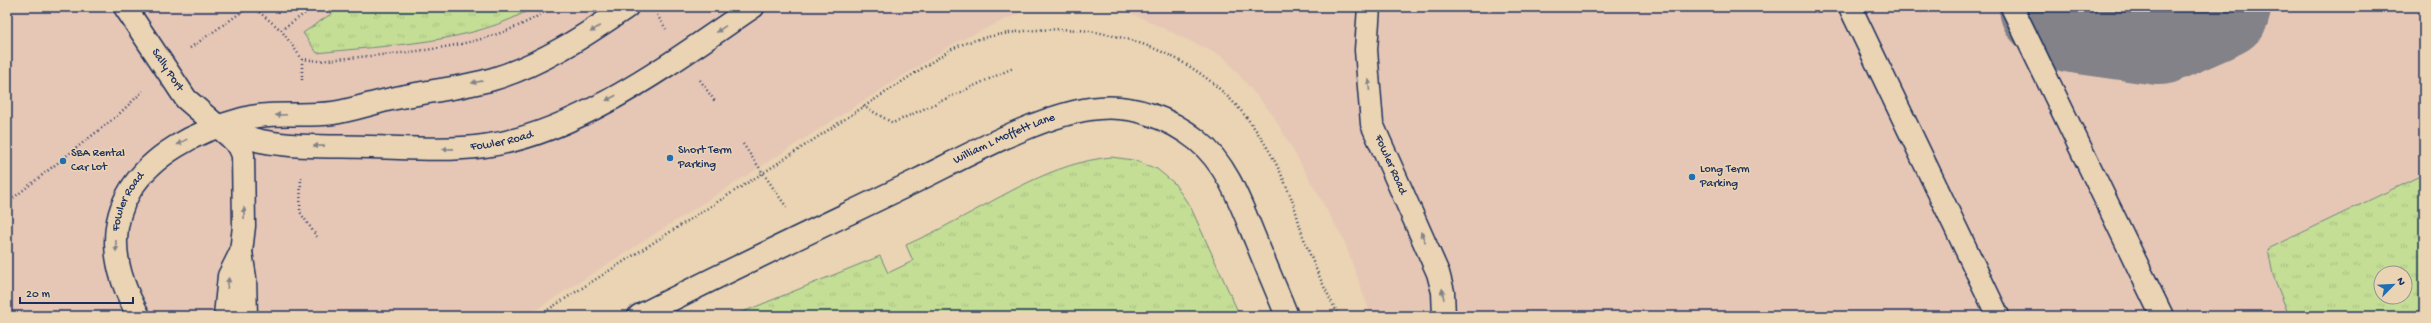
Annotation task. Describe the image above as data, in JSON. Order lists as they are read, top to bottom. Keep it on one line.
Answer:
{"streets":{"street":["Sally Port","Fowler Road","William L Moffett Lane"]},"crossings":[["Sally Port","Fowler Road"]],"one_way":["Sally Port"],"places":["Short Term Parking","SBA Rental Car Lot","Long Term Parking"],"scale_bar":"20 m","north":"top right"}
